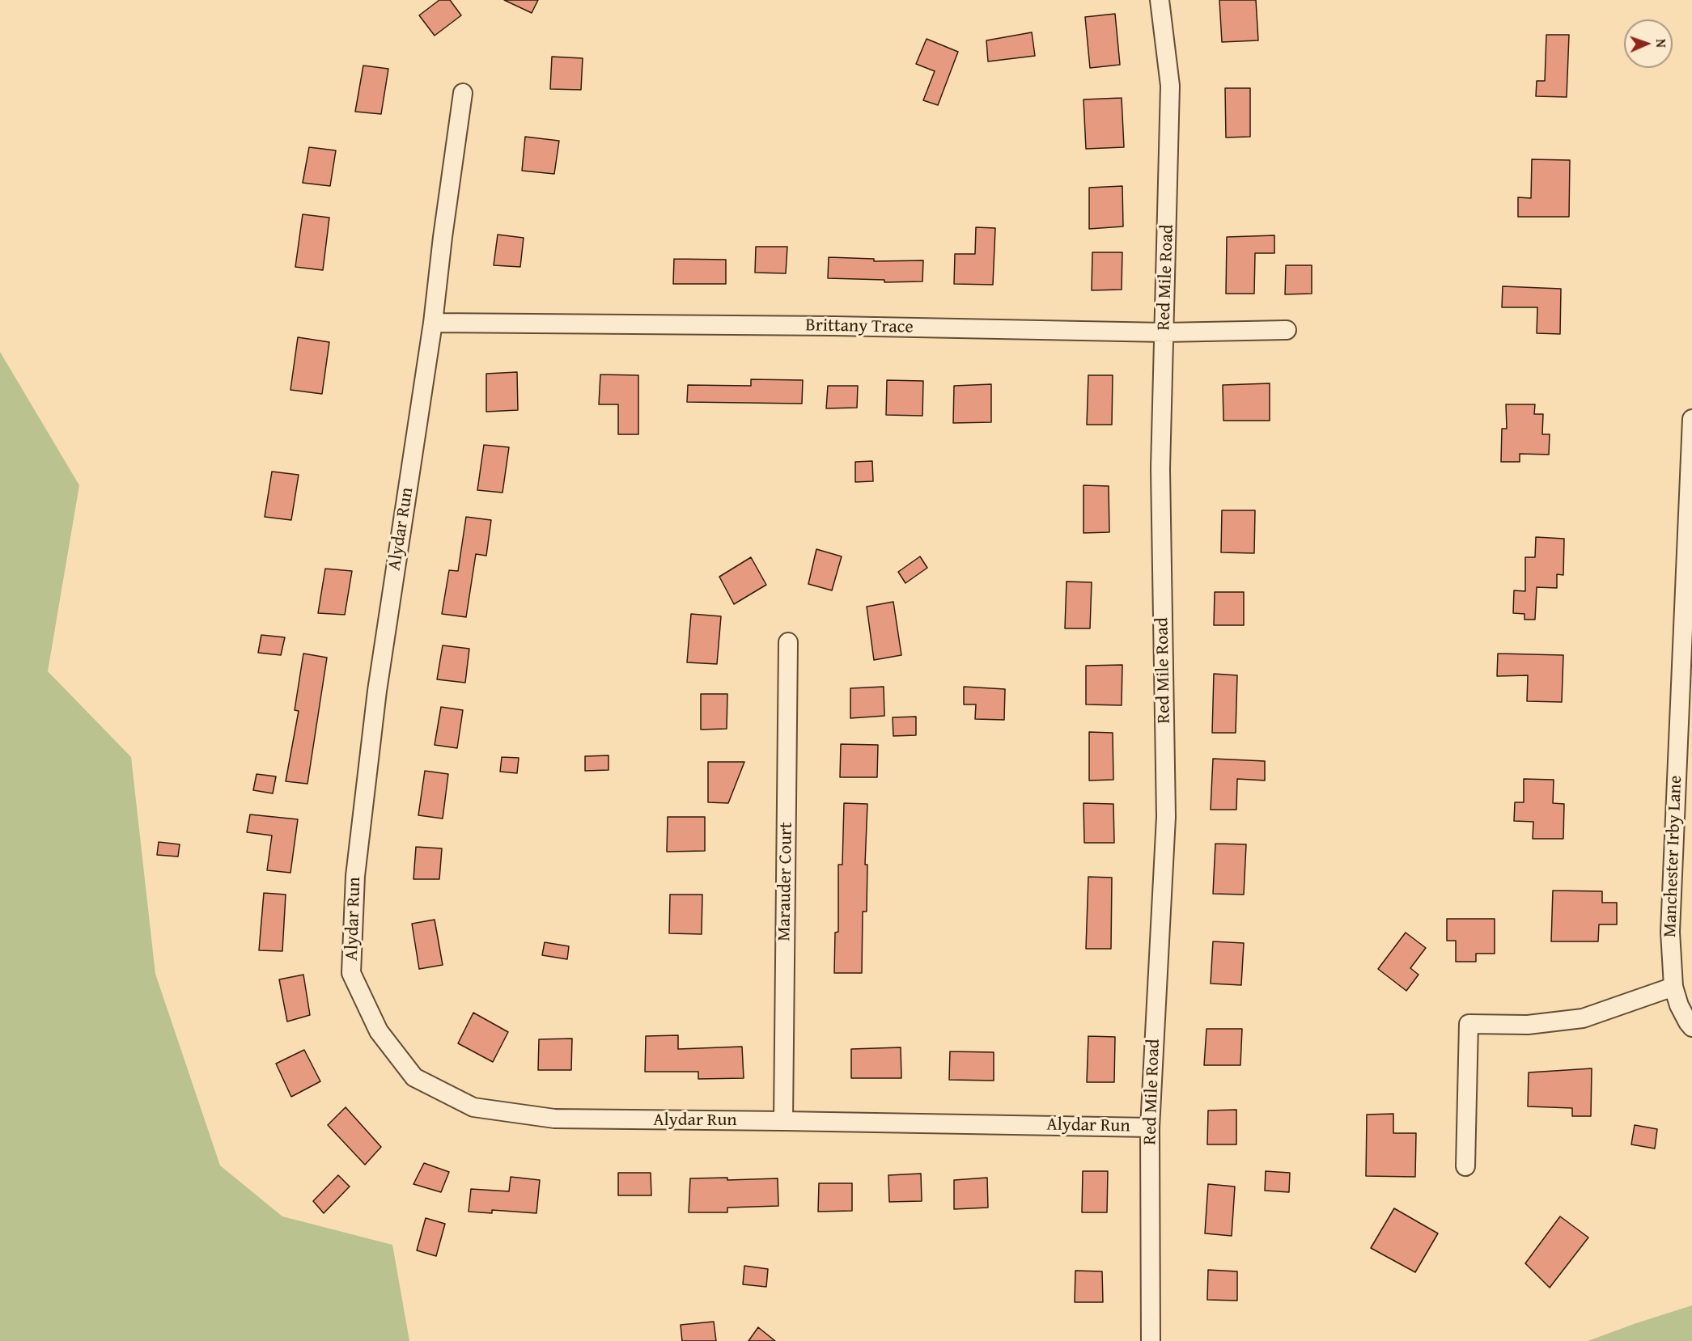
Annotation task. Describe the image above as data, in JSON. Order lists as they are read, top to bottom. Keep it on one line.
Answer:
{"streets":{"street":["Red Mile Road","Brittany Trace","Alydar Run","Manchester Irby Lane","Marauder Court"]},"crossings":[["Red Mile Road","Brittany Trace"],["Red Mile Road","Alydar Run"],["Brittany Trace","Alydar Run"],["Alydar Run","Marauder Court"]],"north":"right"}
